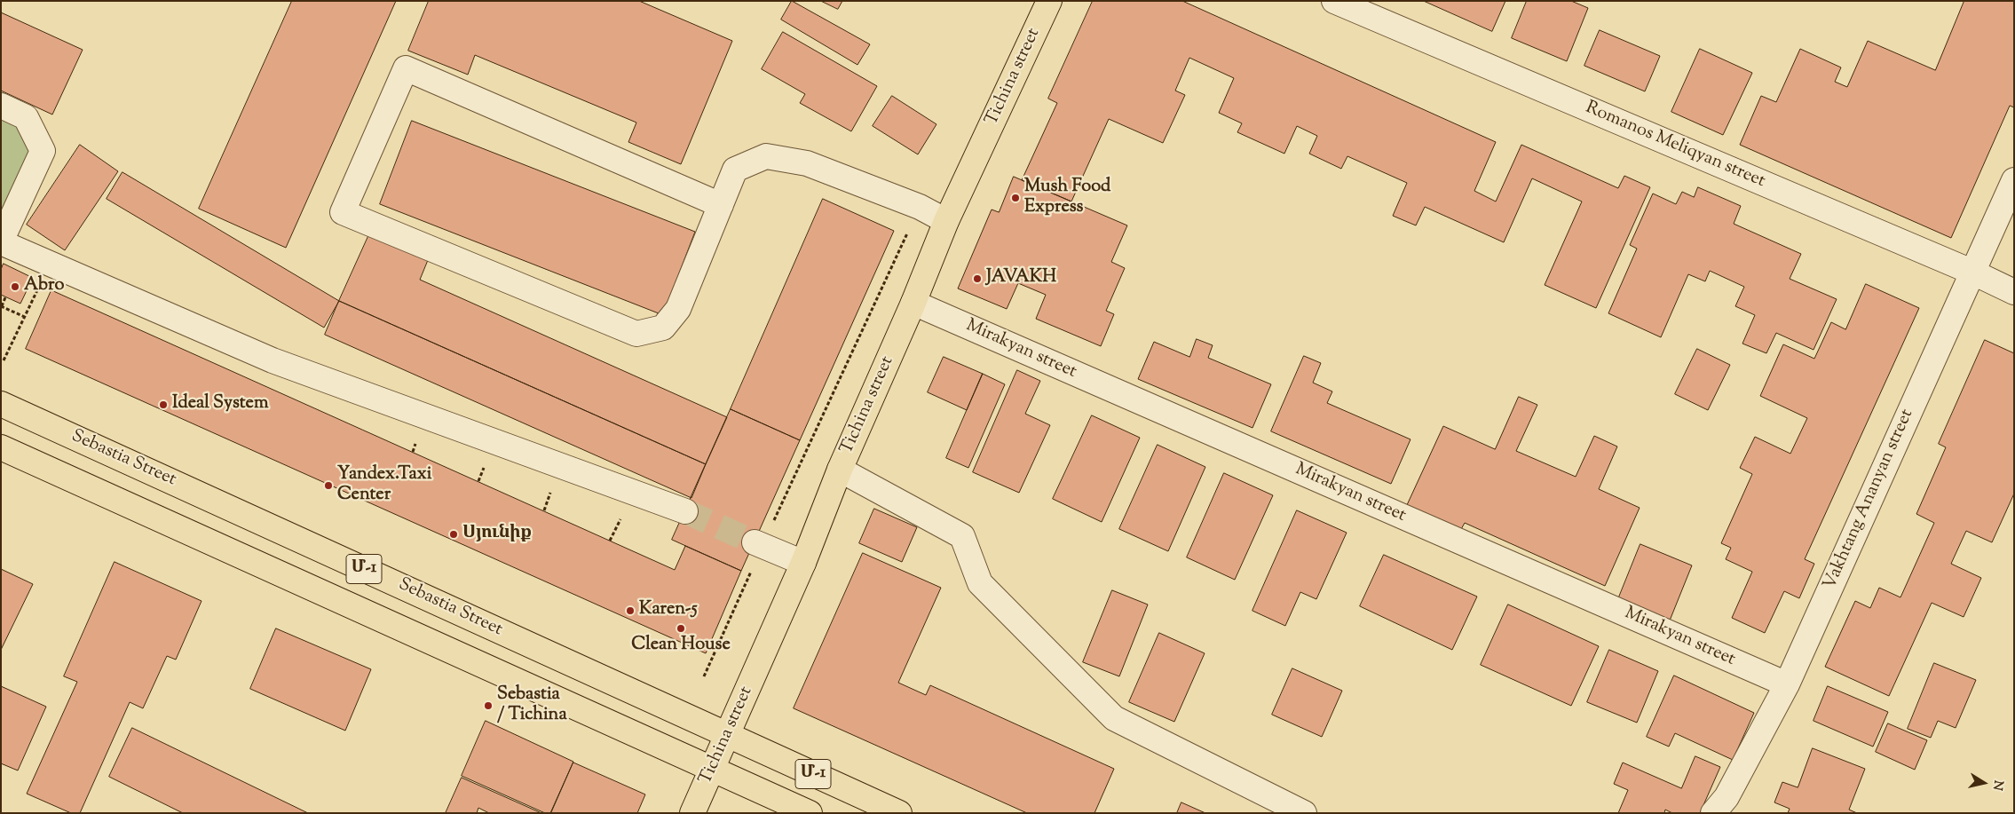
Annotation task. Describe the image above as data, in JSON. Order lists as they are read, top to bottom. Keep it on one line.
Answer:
{"streets":{"main road":["Tichina street","Sebastia Street","Մ-1"],"street":["Romanos Meliqyan street","Mirakyan street","Vakhtang Ananyan street"]},"crossings":[["Tichina street","Mirakyan street"],["Tichina street","Sebastia Street"],["Tichina street","Մ-1"],["Romanos Meliqyan street","Vakhtang Ananyan street"],["Mirakyan street","Vakhtang Ananyan street"]],"places":["Mush Food Express","JAVAKH","Abro","Ideal System","Yandex.Taxi Center","Սյունիք","Karen-5","Clean House","Sebastia / Tichina"],"north":"right"}
